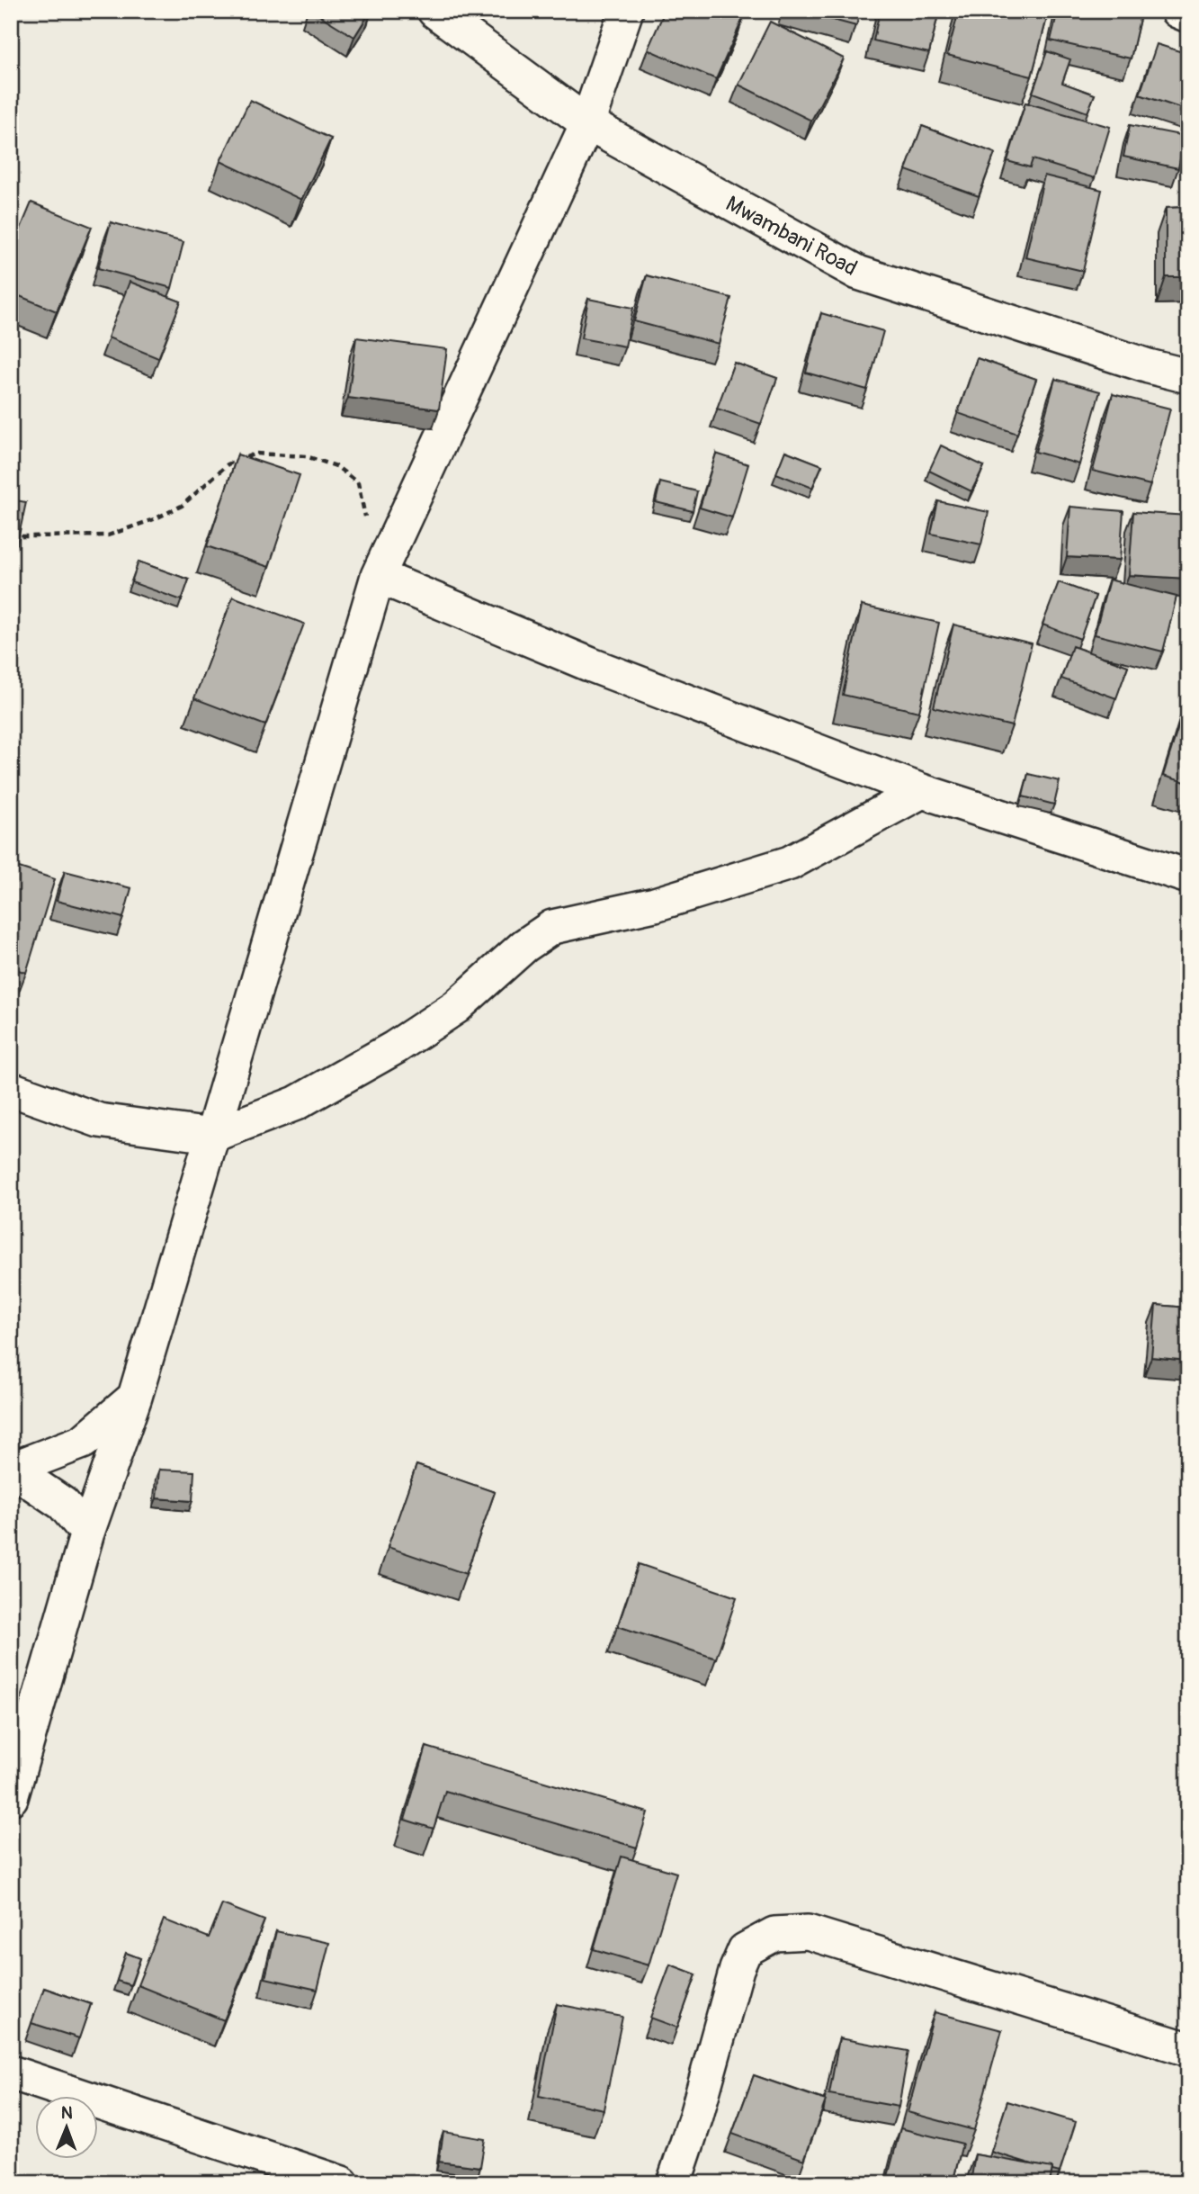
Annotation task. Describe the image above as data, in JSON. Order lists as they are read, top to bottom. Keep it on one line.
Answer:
{"streets":{"street":["Mwambani Road"]},"north":"top"}
